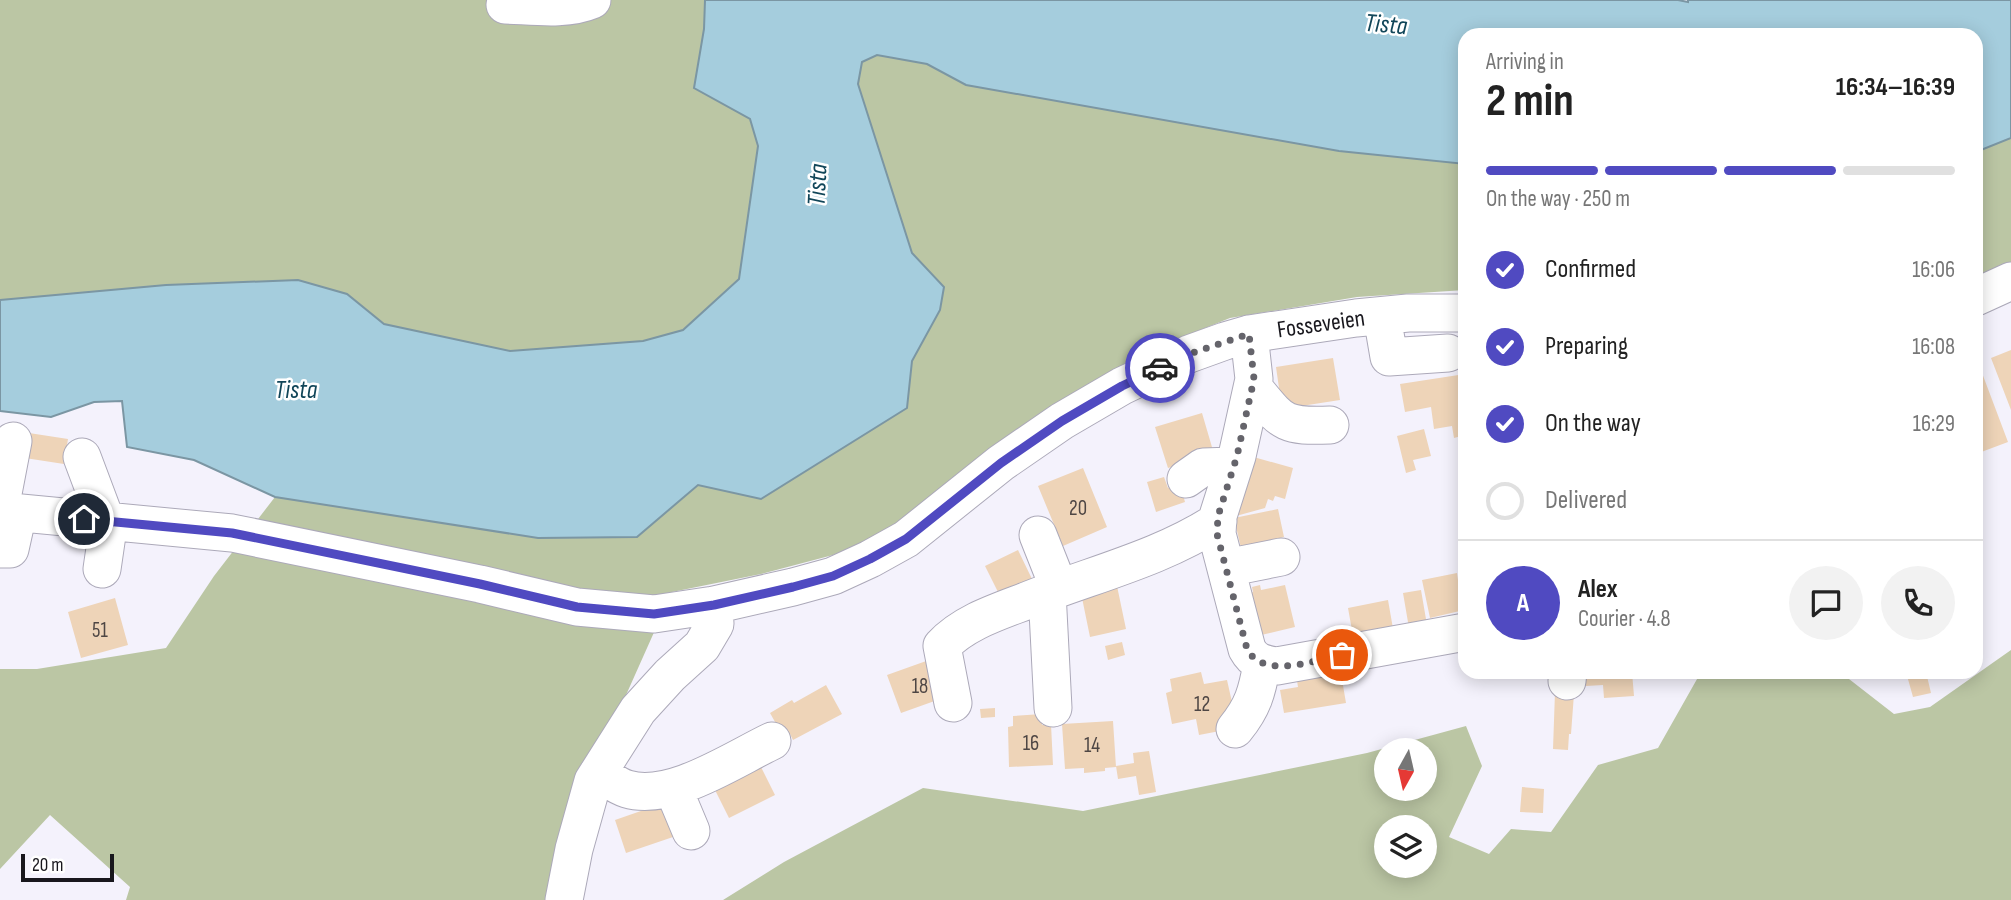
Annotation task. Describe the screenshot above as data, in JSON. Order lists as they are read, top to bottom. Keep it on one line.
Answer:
{"streets":{"street":["Fosseveien"]},"water":["Tista"],"house_numbers":["20","51","18","12","16","14"],"scale_bar":"20 m","north":"bottom","page":{"heading":["2 min","Arriving in","16:34–16:39"],"panel":["Alex","Courier · 4.8"],"bar":"On the way · 250 m","list":[["Confirmed","16:06"],["Preparing","16:08"],["On the way","16:29"],"Delivered"],"round":"A","scale":"20 m"}}
